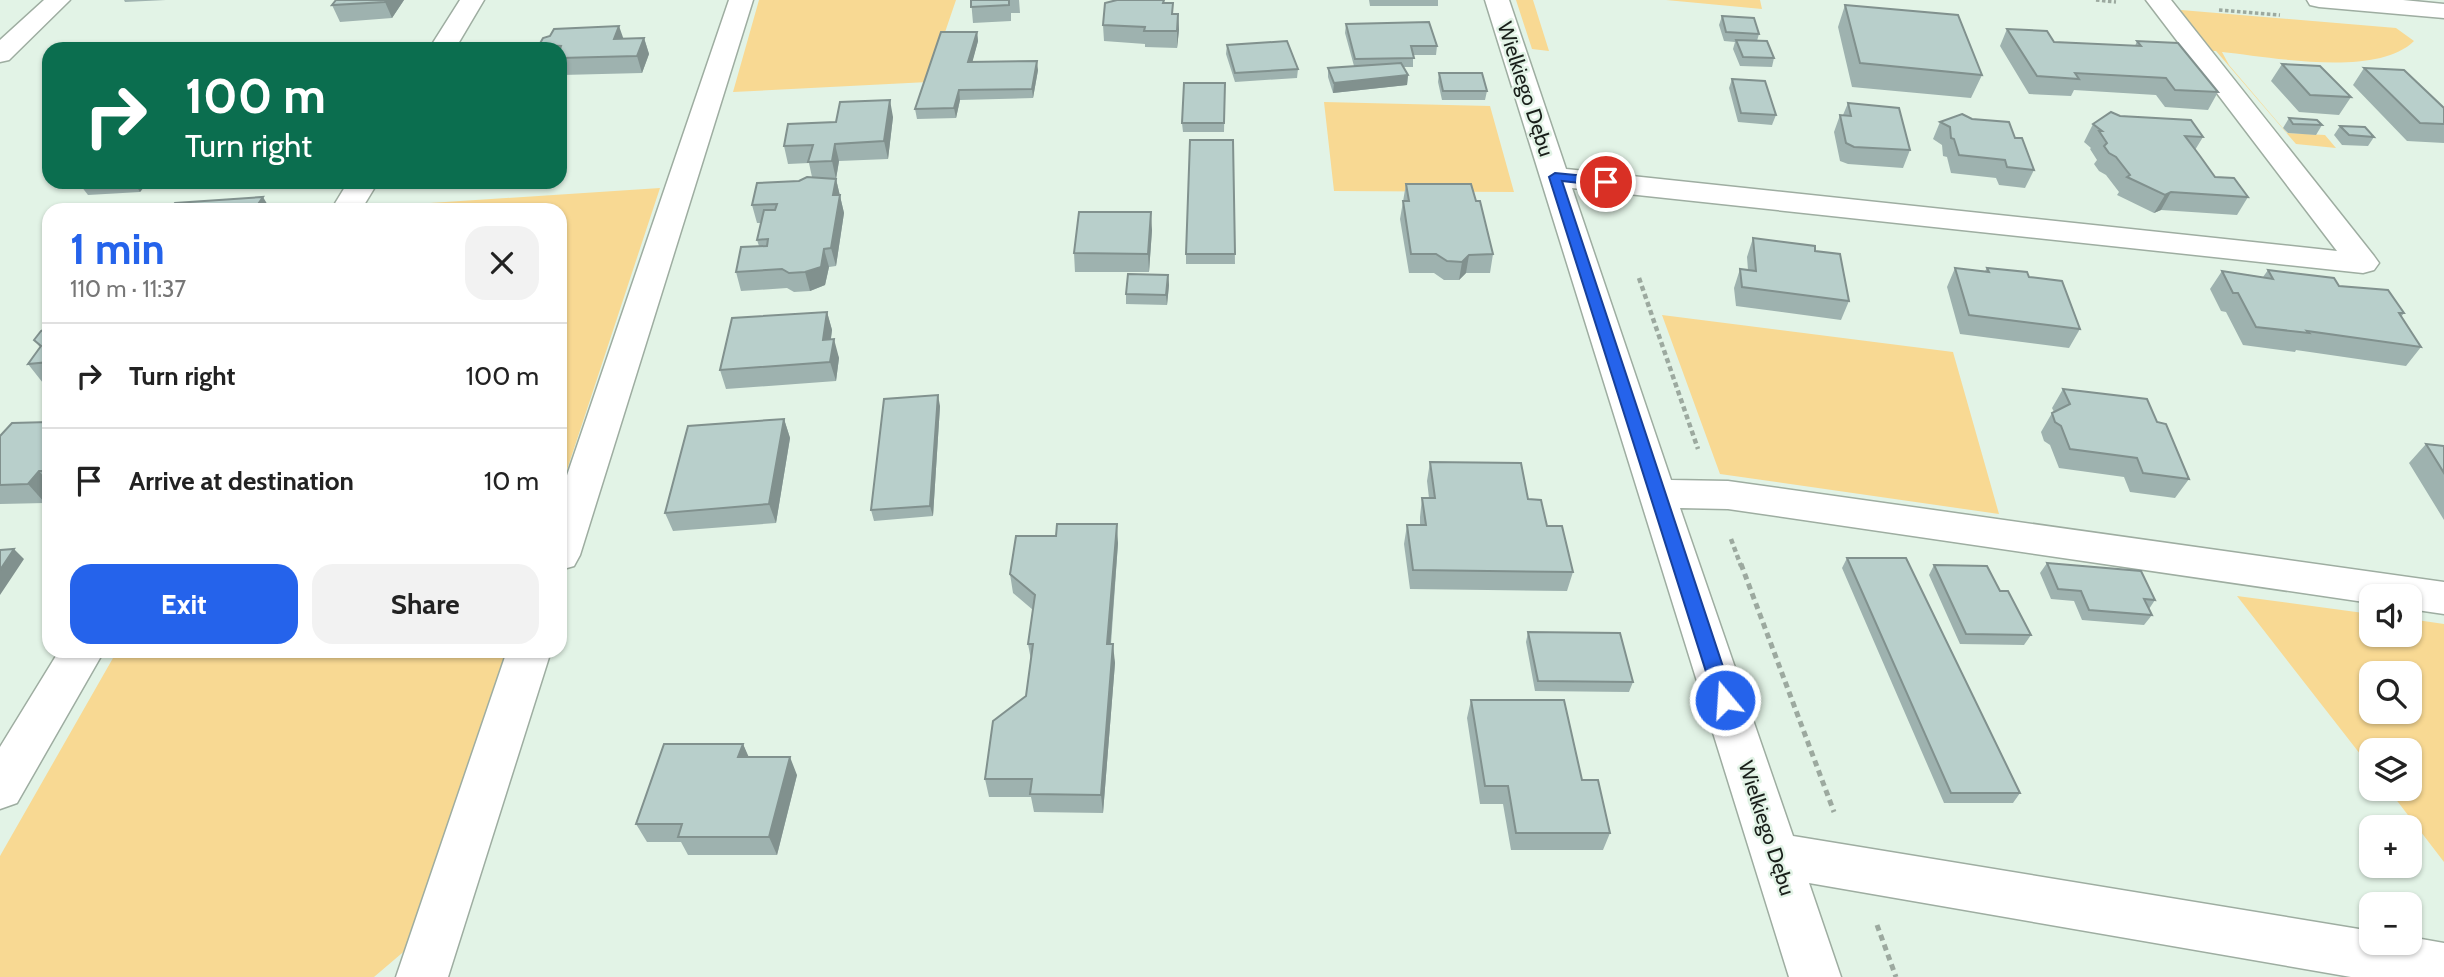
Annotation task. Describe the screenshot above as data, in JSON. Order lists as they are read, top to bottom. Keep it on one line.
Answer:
{"streets":{"street":["Wielkiego Dębu"]},"page":{"turn":["100 m","Turn right"],"heading":["1 min","110 m · 11:37"],"list":[{"name":"Turn right","value":"100 m"},{"name":"Arrive at destination","value":"10 m"}],"buttons":["Exit","Share"],"map_buttons":["+","−"]}}
